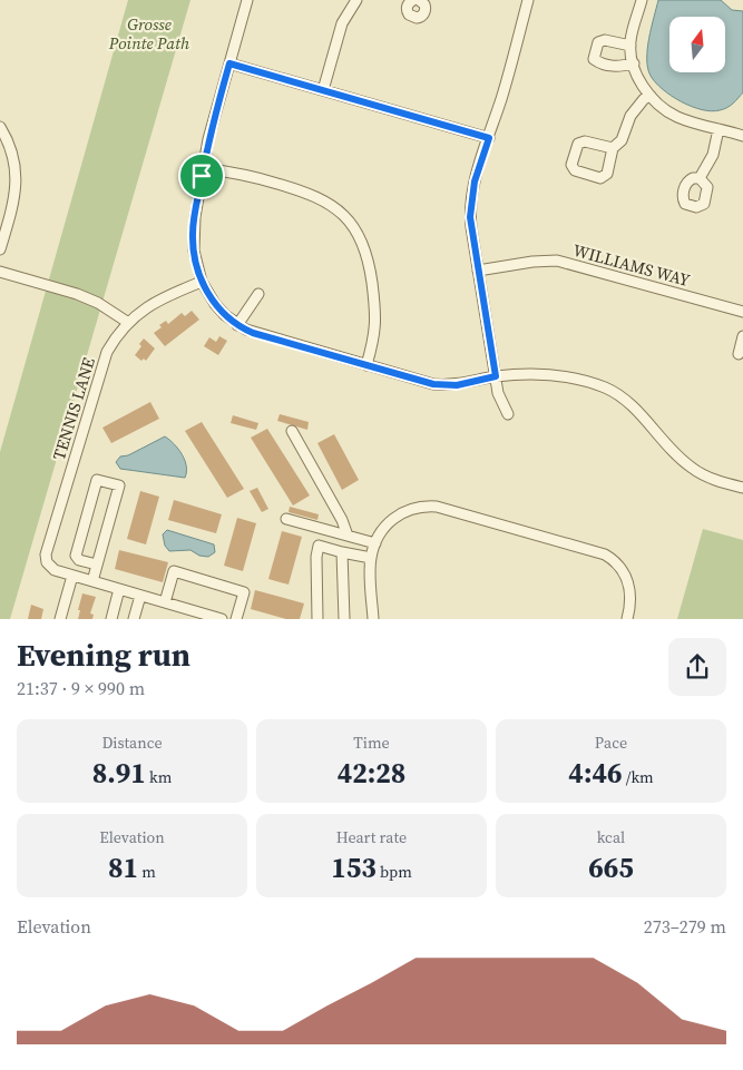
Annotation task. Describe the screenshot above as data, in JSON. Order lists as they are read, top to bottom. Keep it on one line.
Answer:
{"streets":{"street":["WILLIAMS WAY","TENNIS LANE"]},"parks":["Grosse Pointe Path"],"north":"top","page":{"heading":["Evening run","21:37 · 9 × 990 m"],"stats":[["Distance","8.91 km"],["Time","42:28"],["Pace","4:46 /km"],["Elevation","81 m"],["Heart rate","153 bpm"],["kcal","665"]],"chart":["Elevation","273–279 m"]}}
